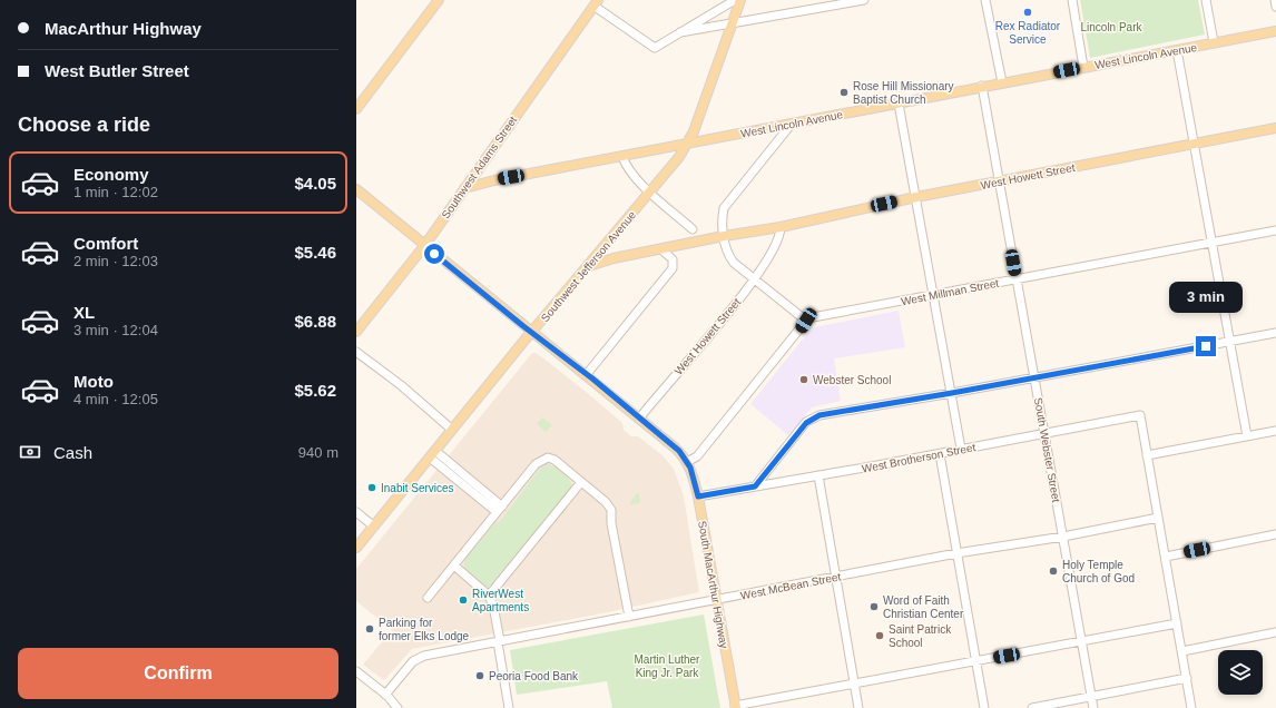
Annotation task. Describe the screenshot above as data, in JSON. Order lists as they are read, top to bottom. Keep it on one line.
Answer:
{"streets":{"main road":["West Lincoln Avenue","Southwest Adams Street","West Howett Street","Southwest Jefferson Avenue","South MacArthur Highway"],"street":["West Millman Street","South Webster Street","West Brotherson Street","West McBean Street"]},"crossings":[["West Lincoln Avenue","Southwest Adams Street"],["West Lincoln Avenue","Southwest Jefferson Avenue"],["West Lincoln Avenue","South Webster Street"],["West Howett Street","Southwest Jefferson Avenue"],["West Howett Street","South Webster Street"],["West Millman Street","South Webster Street"],["South Webster Street","West Brotherson Street"],["South Webster Street","West McBean Street"],["West Brotherson Street","South MacArthur Highway"],["South MacArthur Highway","West McBean Street"]],"parks":["Lincoln Park","Martin Luther King Jr. Park"],"places":["Rex Radiator Service","Rose Hill Missionary Baptist Church","Webster School","Inabit Services","Holy Temple Church of God","RiverWest Apartments","Word of Faith Christian Center","Parking for former Elks Lodge","Saint Patrick School","Peoria Food Bank"],"page":{"banner":["MacArthur Highway","West Butler Street"],"heading":"Choose a ride","list":[{"name":"Economy","note":"1 min · 12:02","value":"$4.05"},{"name":"Comfort","note":"2 min · 12:03","value":"$5.46"},{"name":"XL","note":"3 min · 12:04","value":"$6.88"},{"name":"Moto","note":"4 min · 12:05","value":"$5.62"}],"bubble":"3 min","pay":["Cash","940 m"],"buttons":"Confirm"}}
